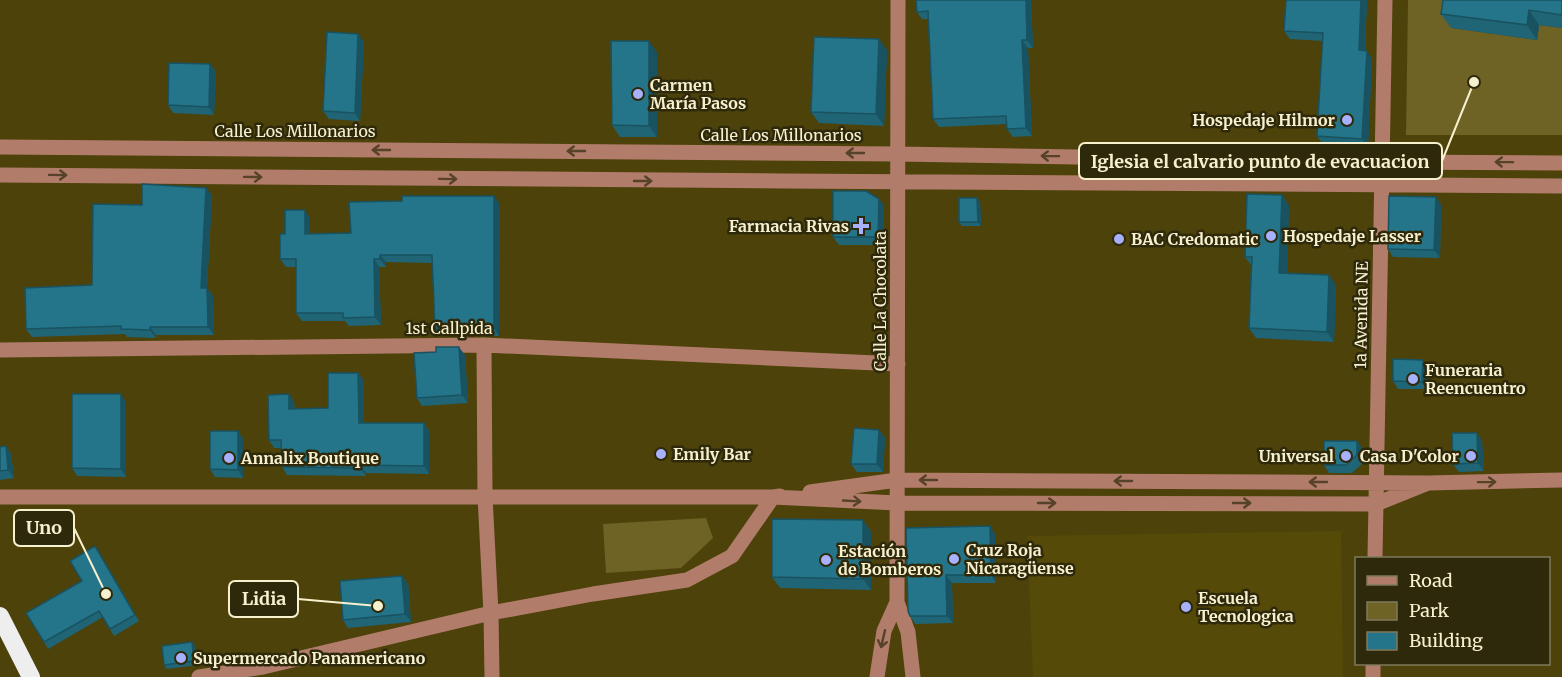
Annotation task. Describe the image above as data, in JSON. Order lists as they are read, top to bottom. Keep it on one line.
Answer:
{"streets":{"street":["Calle Los Millonarios","Calle La Chocolata","1a Avenida NE","1st Callpida"]},"crossings":[["Calle Los Millonarios","Calle La Chocolata"],["Calle Los Millonarios","1a Avenida NE"],["Calle La Chocolata","1st Callpida"]],"places":{"other":["Iglesia el calvario punto de evacuacion","Carmen María Pasos","Hospedaje Hilmor","Hospedaje Lasser","BAC Credomatic","Funeraria Reencuentro","Emily Bar","Universal","Casa D'Color","Annalix Boutique","Cruz Roja Nicaragüense","Estación de Bomberos","Uno","Lidia","Escuela Tecnologica","Supermercado Panamericano"],"health":["Farmacia Rivas"]},"legend":["Road","Park","Building"]}
